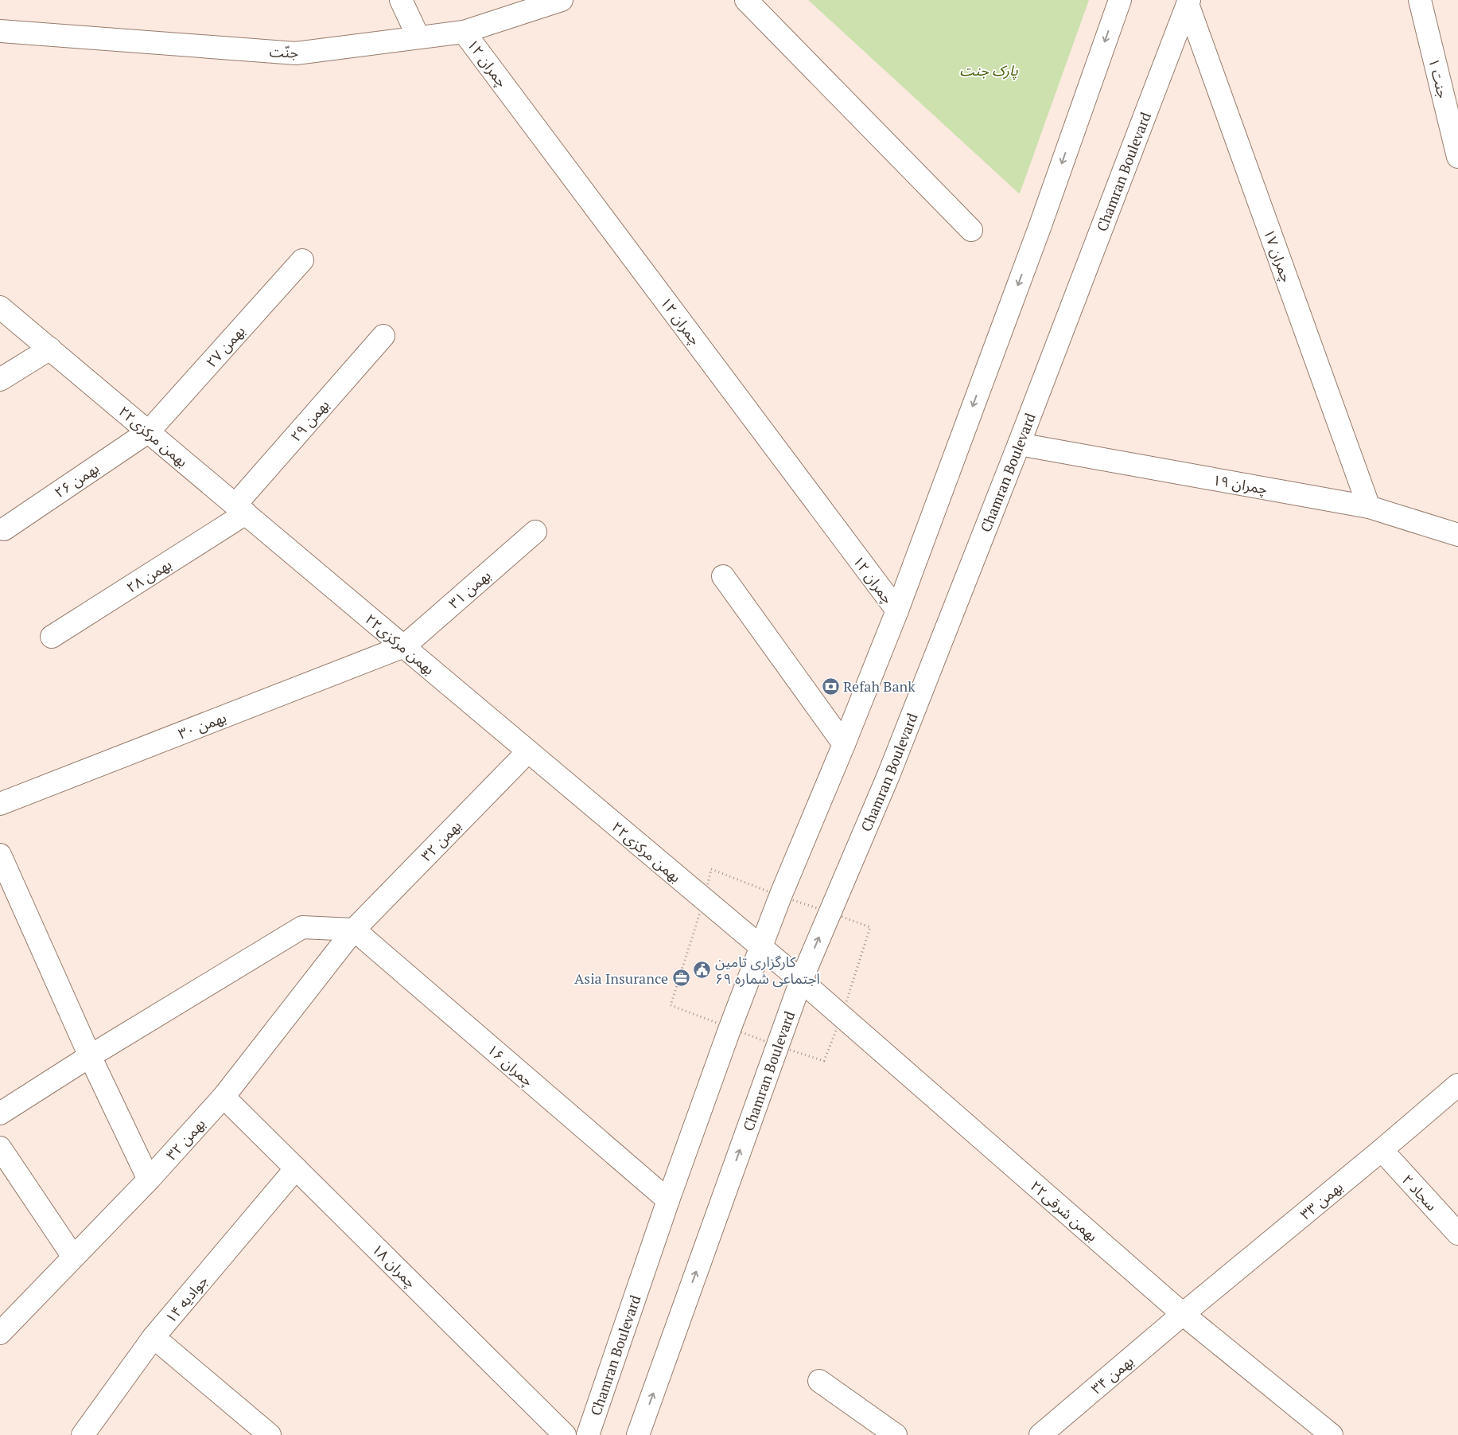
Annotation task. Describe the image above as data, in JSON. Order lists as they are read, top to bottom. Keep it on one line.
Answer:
{"streets":{"street":["جنّت","چمران ۱۲","جنت ۱","Chamran Boulevard","چمران ۱۷","بهمن ۲۷","بهمن ۲۹","۲۲بهمن مرکزی","بهمن ۲۶","چمران ۱۹","بهمن ۲۸","بهمن ۳۱","بهمن ۳۰","بهمن ۳۲","چمران ۱۶","سجاد ۲","بهمن ۳۳","۲۲بهمن شرقی","چمران ۱۸","جوادیه ۱۴","بهمن ۳۴"]},"crossings":[["جنّت","چمران ۱۲"],["چمران ۱۲","Chamran Boulevard"],["Chamran Boulevard","چمران ۱۷"],["Chamran Boulevard","۲۲بهمن مرکزی"],["Chamran Boulevard","چمران ۱۹"],["Chamran Boulevard","چمران ۱۶"],["Chamran Boulevard","۲۲بهمن شرقی"],["چمران ۱۷","چمران ۱۹"],["بهمن ۲۷","۲۲بهمن مرکزی"],["بهمن ۲۷","بهمن ۲۶"],["بهمن ۲۹","۲۲بهمن مرکزی"],["بهمن ۲۹","بهمن ۲۸"],["۲۲بهمن مرکزی","بهمن ۲۶"],["۲۲بهمن مرکزی","بهمن ۲۸"],["۲۲بهمن مرکزی","بهمن ۳۱"],["۲۲بهمن مرکزی","بهمن ۳۰"],["۲۲بهمن مرکزی","بهمن ۳۲"],["۲۲بهمن مرکزی","۲۲بهمن شرقی"],["بهمن ۳۱","بهمن ۳۰"],["بهمن ۳۲","چمران ۱۶"],["بهمن ۳۲","چمران ۱۸"],["سجاد ۲","بهمن ۳۳"],["بهمن ۳۳","۲۲بهمن شرقی"],["بهمن ۳۳","بهمن ۳۴"],["۲۲بهمن شرقی","بهمن ۳۴"],["چمران ۱۸","جوادیه ۱۴"]],"parks":["پارک جنت"],"places":{"bank":["Refah Bank"],"public building":["کارگزاری تامین اجتماعی شماره ۶۹"],"office":["Asia Insurance"]}}
